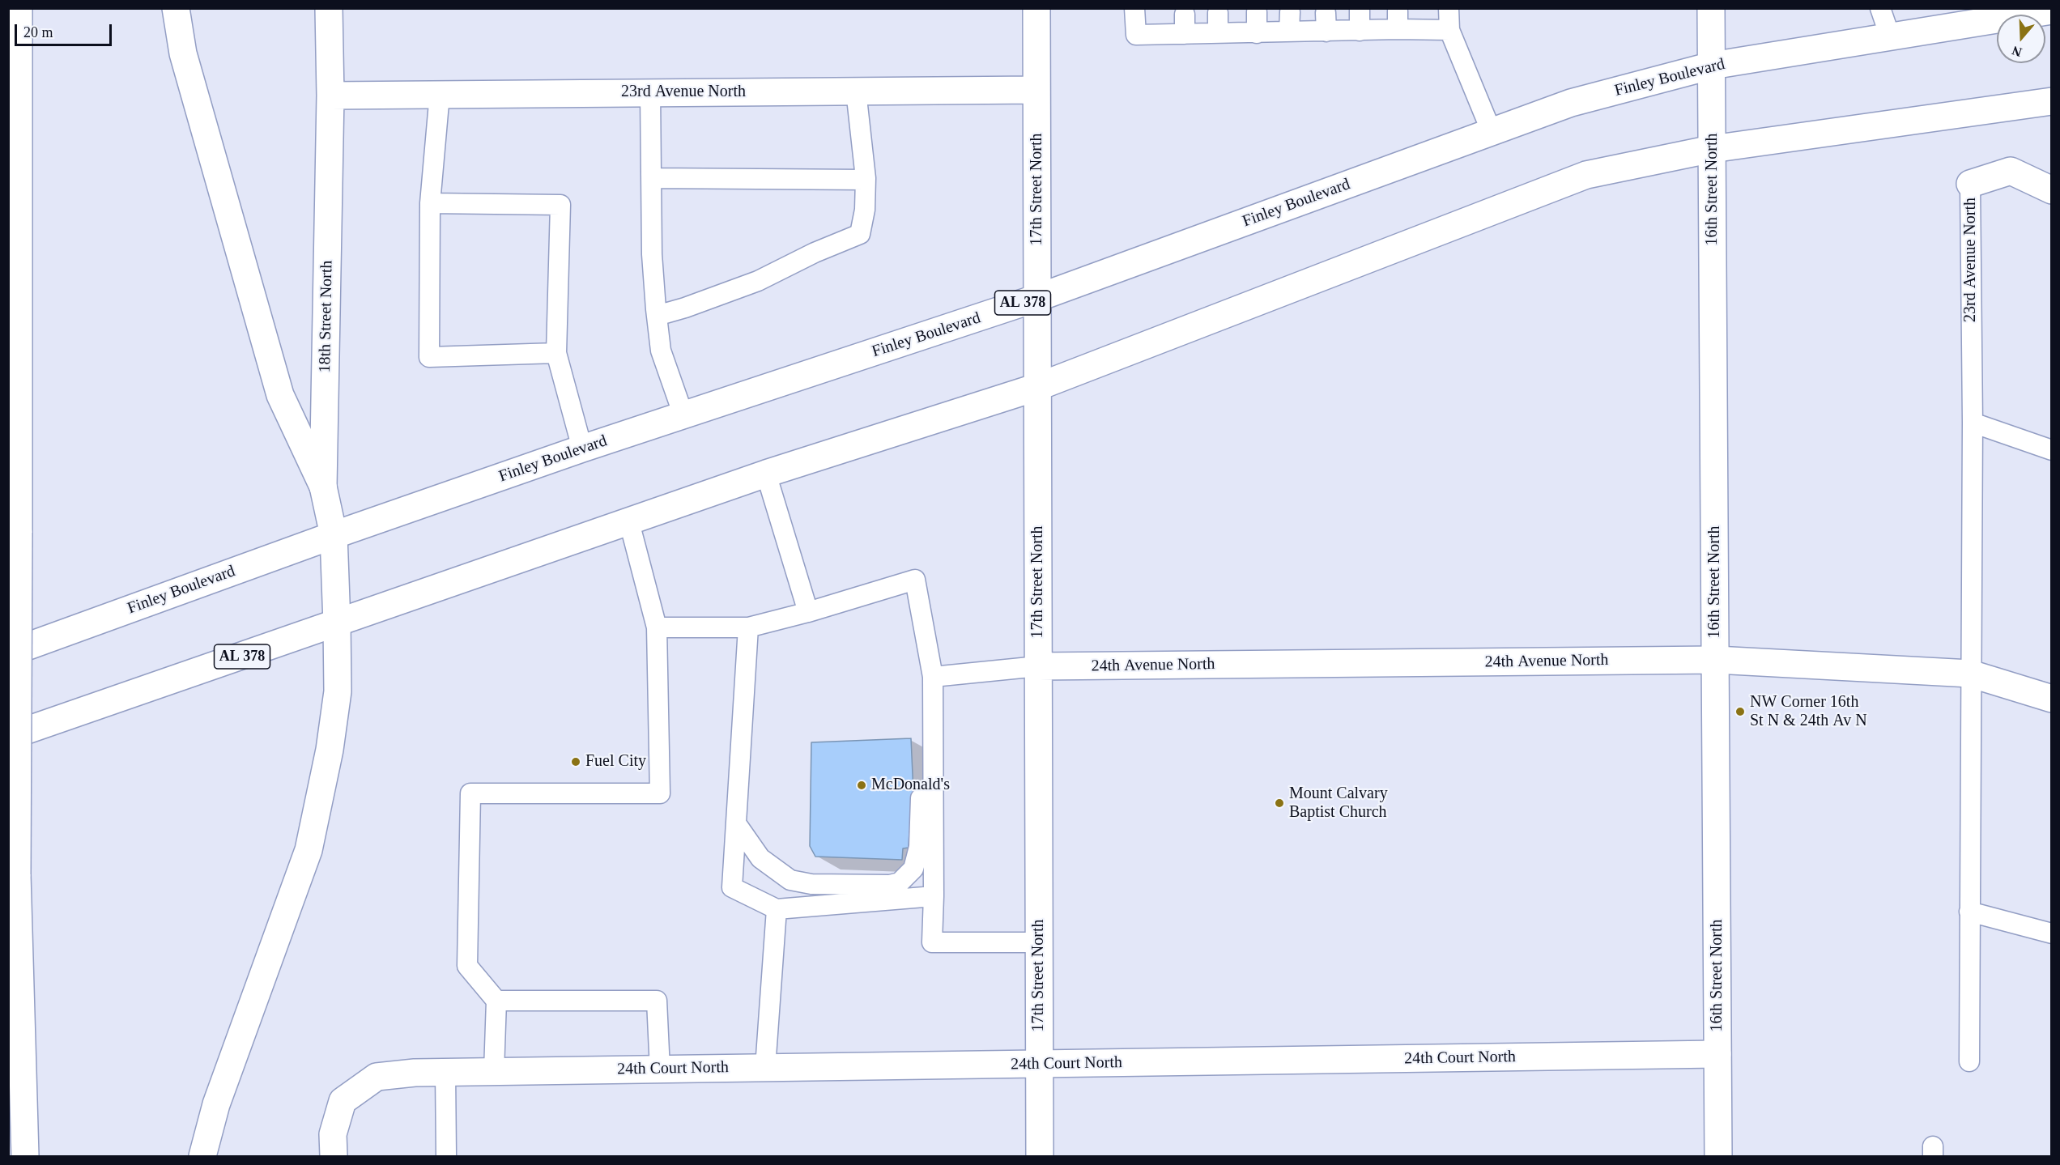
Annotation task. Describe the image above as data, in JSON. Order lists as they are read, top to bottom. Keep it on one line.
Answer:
{"streets":{"main road":["Finley Boulevard","23rd Avenue North","17th Street North","16th Street North","AL 378","18th Street North","24th Avenue North","24th Court North"]},"crossings":[["Finley Boulevard","17th Street North"],["Finley Boulevard","16th Street North"],["Finley Boulevard","18th Street North"],["23rd Avenue North","17th Street North"],["23rd Avenue North","18th Street North"],["23rd Avenue North","24th Avenue North"],["17th Street North","AL 378"],["17th Street North","24th Avenue North"],["17th Street North","24th Court North"],["16th Street North","AL 378"],["16th Street North","24th Avenue North"],["16th Street North","24th Court North"],["AL 378","18th Street North"]],"places":["NW Corner 16th St N & 24th Av N","Fuel City","McDonald's","Mount Calvary Baptist Church"],"scale_bar":"20 m","north":"bottom"}
